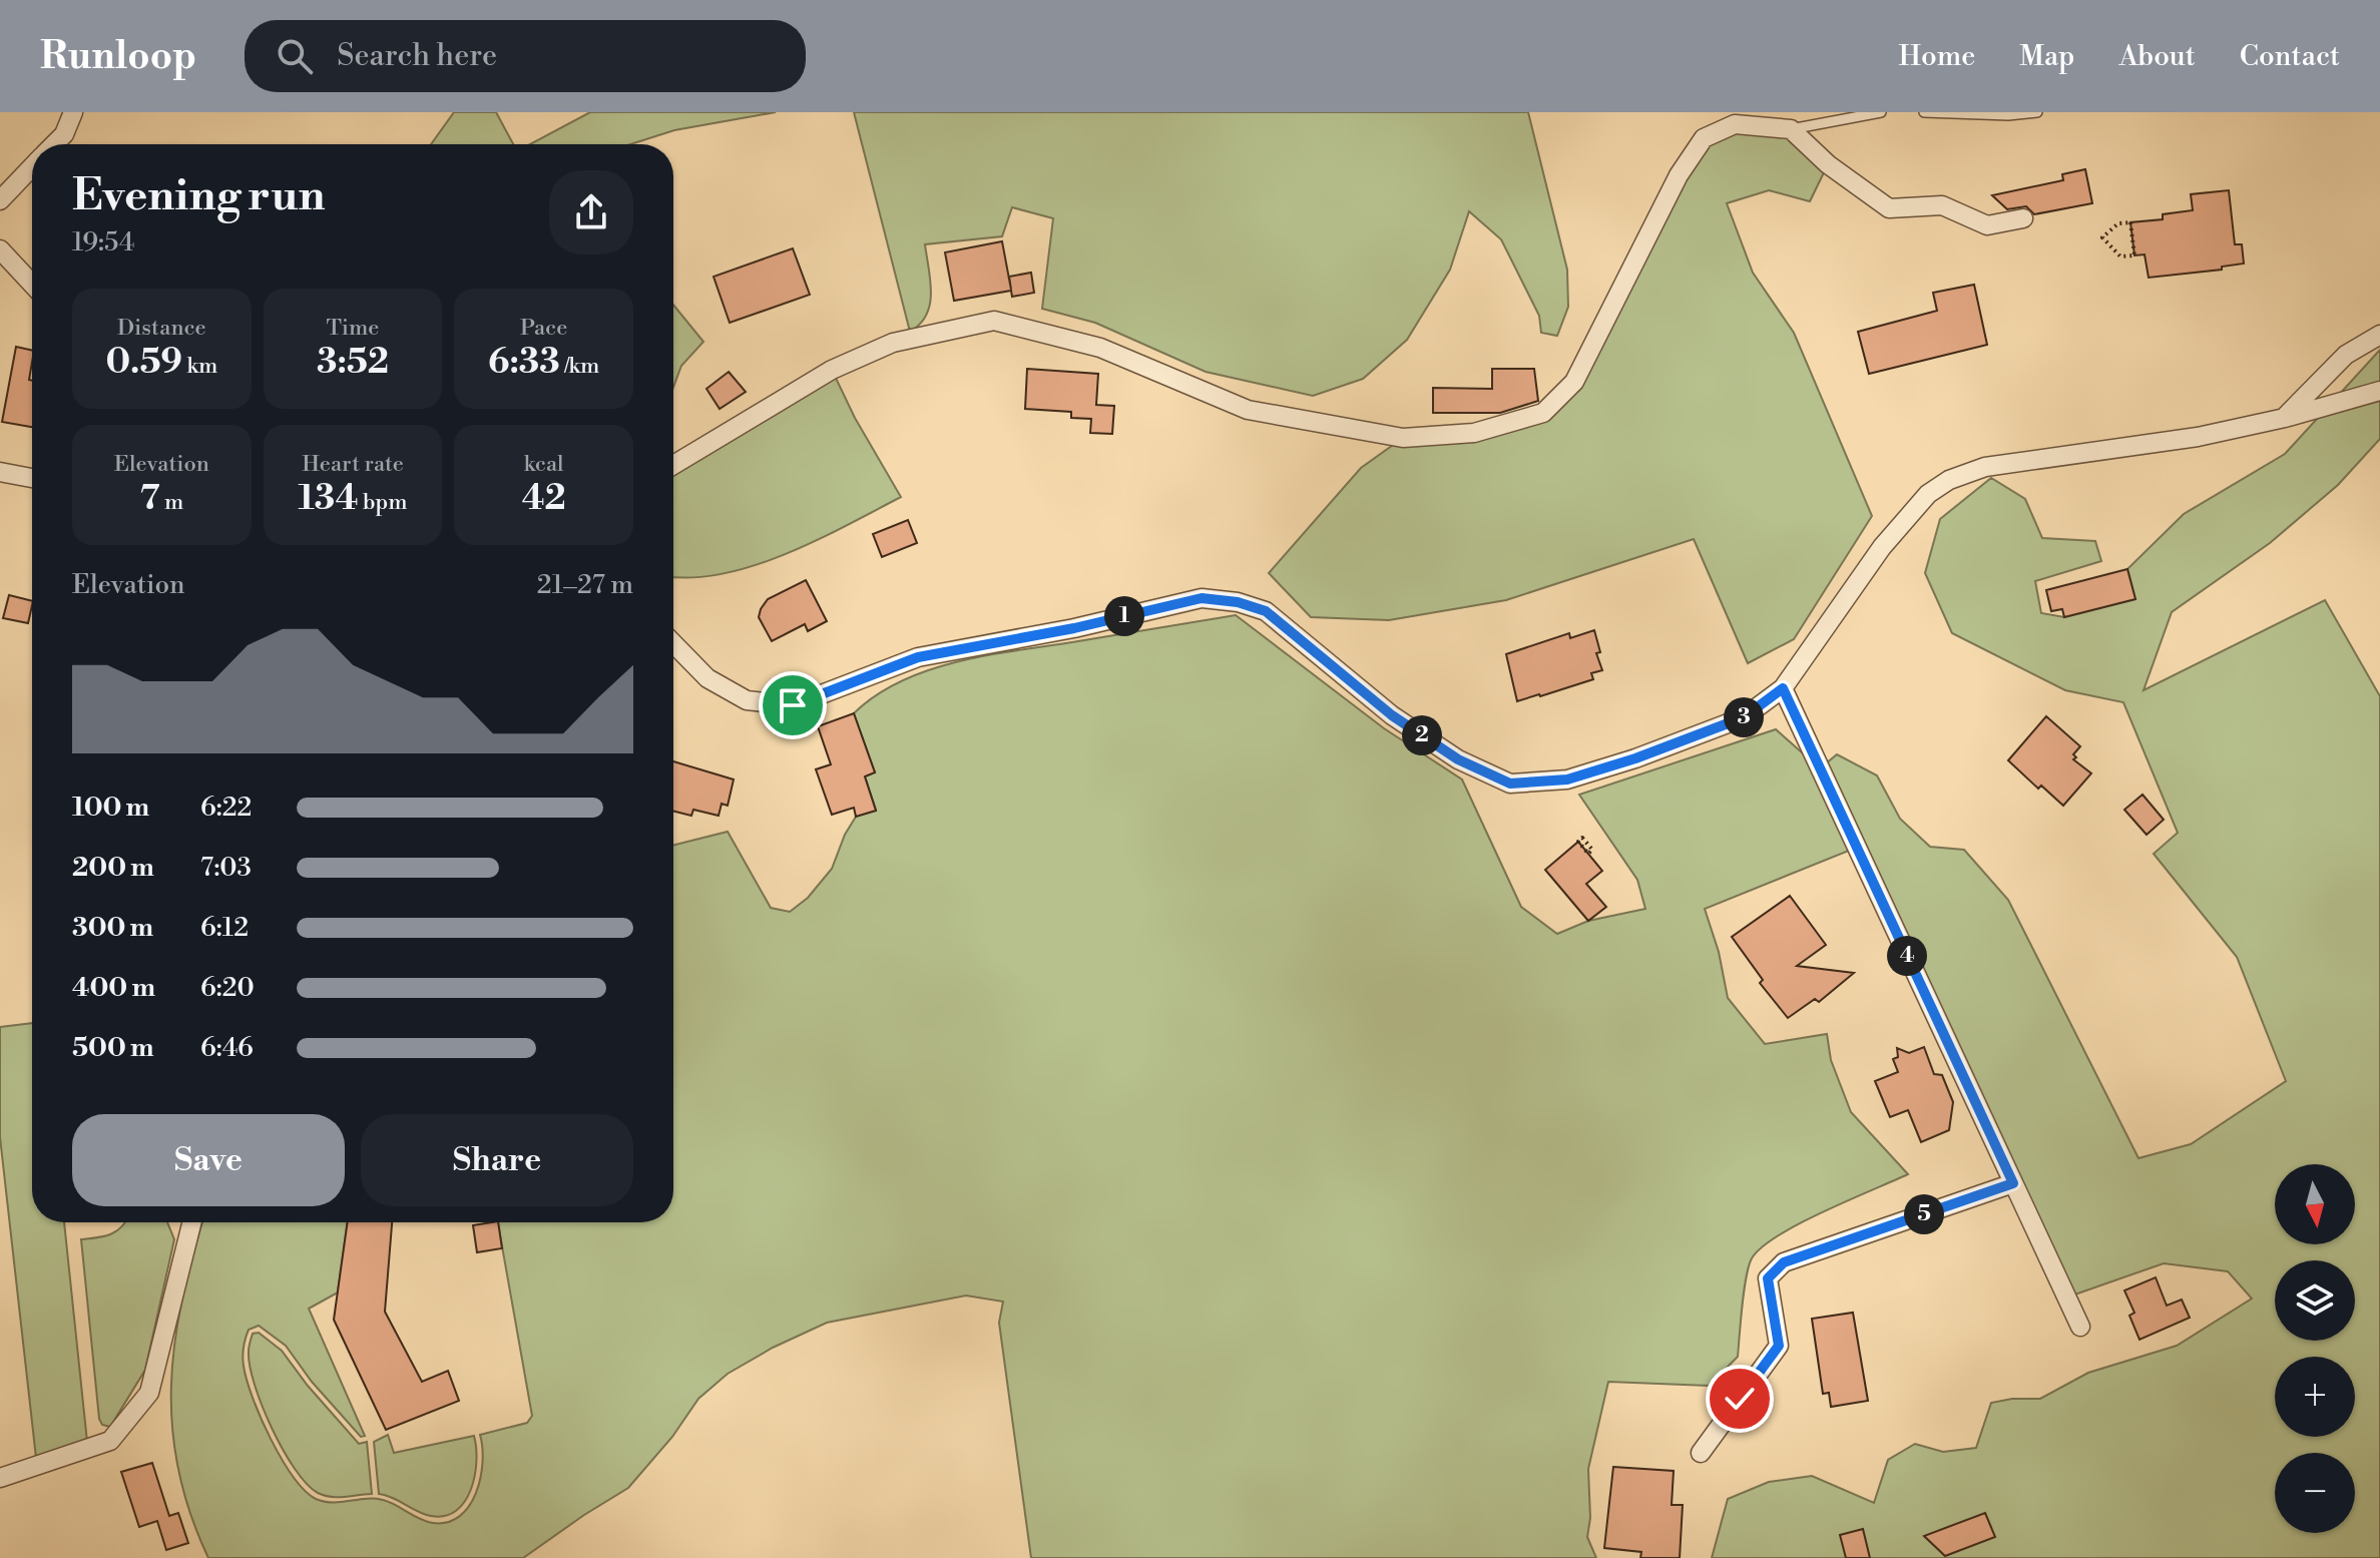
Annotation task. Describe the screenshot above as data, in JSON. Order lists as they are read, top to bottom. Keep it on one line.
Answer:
{"north":"bottom","page":{"header":"Runloop","search":"Search here","nav":["Home","Map","About","Contact"],"heading":["Evening run","19:54"],"stats":[["Distance","0.59 km"],["Time","3:52"],["Pace","6:33 /km"],["Elevation","7 m"],["Heart rate","134 bpm"],["kcal","42"]],"chart":["Elevation","21–27 m"],"pins":["1","3","2","4","5"],"list":[{"name":"100 m","note":"6:22"},{"name":"200 m","note":"7:03"},{"name":"300 m","note":"6:12"},{"name":"400 m","note":"6:20"},{"name":"500 m","note":"6:46"}],"buttons":["Save","Share"],"map_buttons":["+","−"]}}
